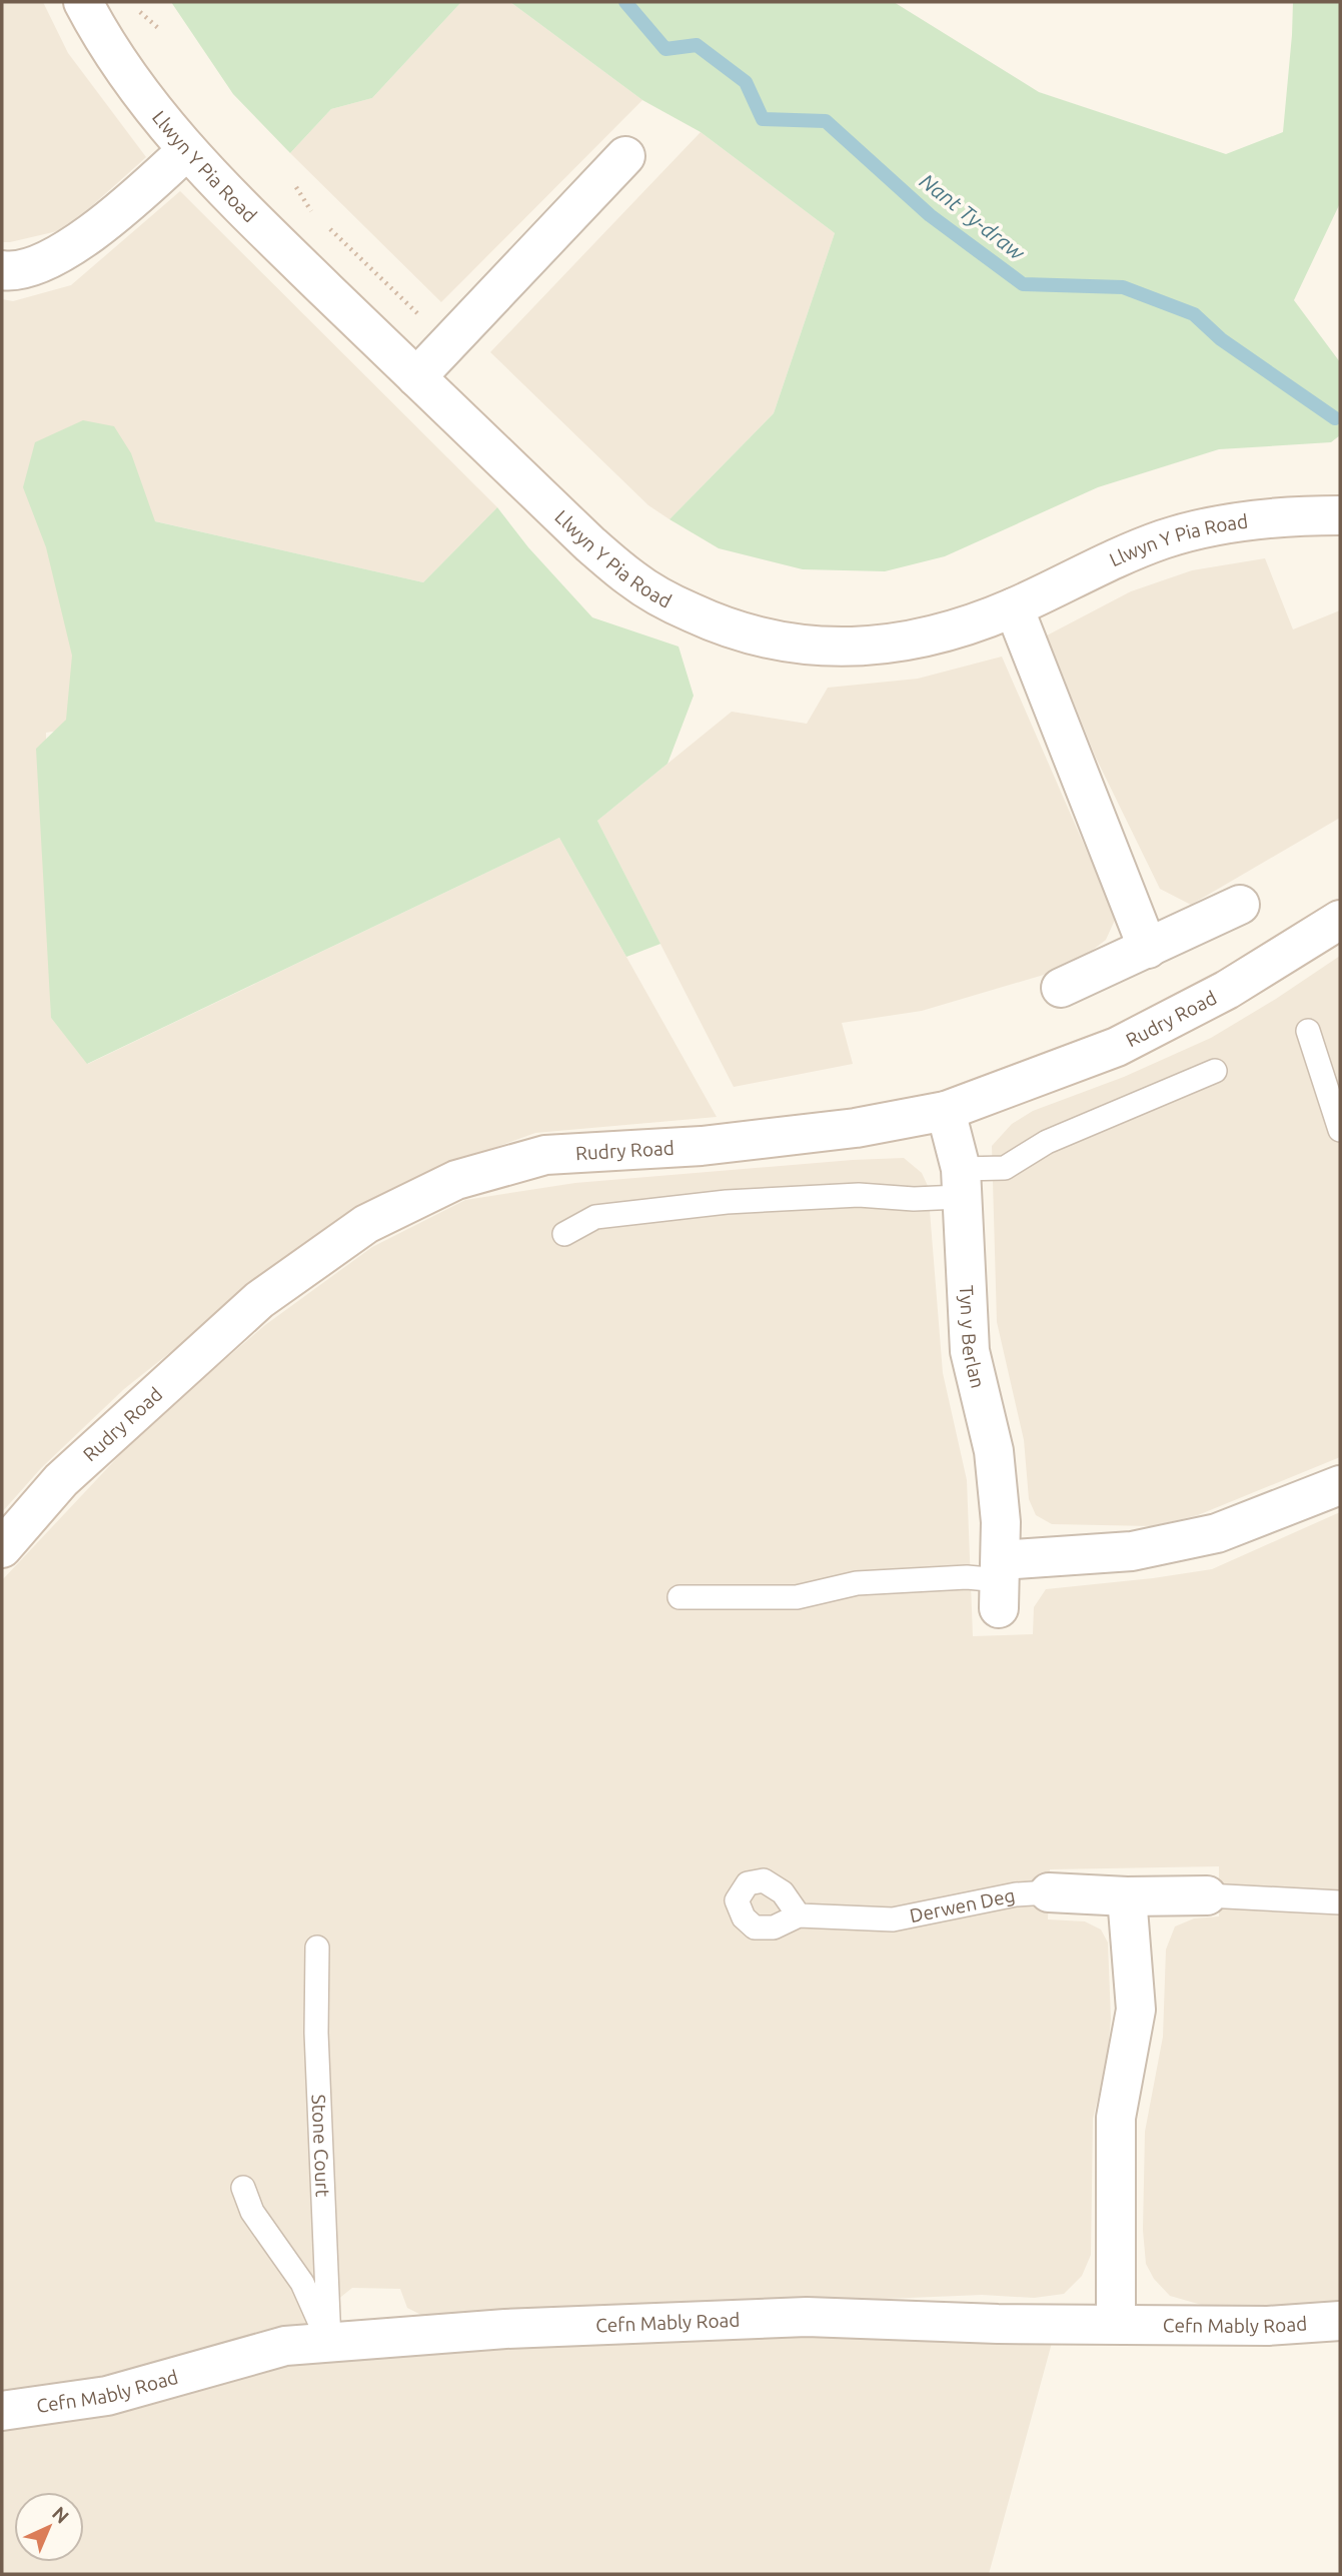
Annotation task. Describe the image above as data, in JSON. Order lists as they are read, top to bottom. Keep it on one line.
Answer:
{"streets":{"street":["Llwyn Y Pia Road","Rudry Road","Tyn y Berlan","Derwen Deg","Cefn Mably Road"],"lane":["Stone Court"]},"crossings":[["Rudry Road","Tyn y Berlan"],["Stone Court","Cefn Mably Road"]],"water":["Nant Ty-draw"],"north":"top right"}
